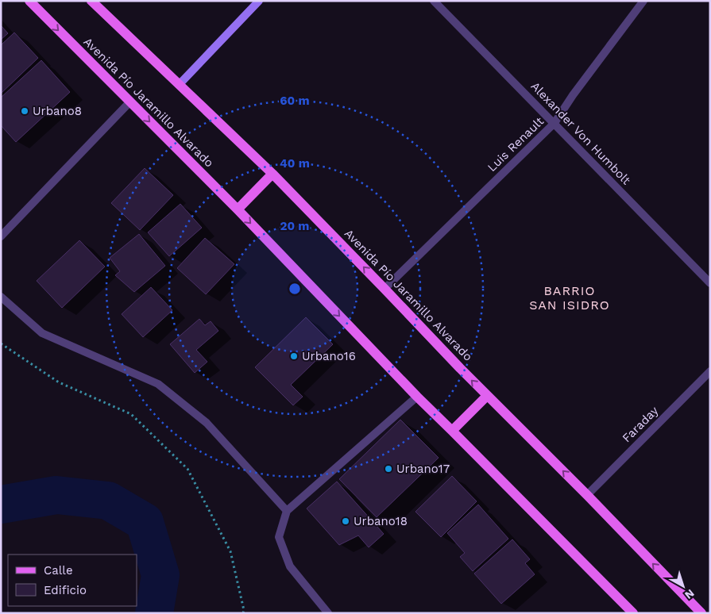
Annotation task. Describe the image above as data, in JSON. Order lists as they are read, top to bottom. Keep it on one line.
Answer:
{"streets":{"main road":["Avenida Pío Jaramillo Alvarado"],"street":["Alexander Von Humbolt","Luis Renault","Faraday"]},"crossings":[["Avenida Pío Jaramillo Alvarado","Luis Renault"],["Avenida Pío Jaramillo Alvarado","Faraday"],["Alexander Von Humbolt","Luis Renault"]],"districts":["BARRIO SAN ISIDRO"],"places":["Urbano8","Urbano16","Urbano17","Urbano18"],"legend":["Calle","Edificio"],"north":"bottom right","rings":["60 m","40 m","20 m"]}
